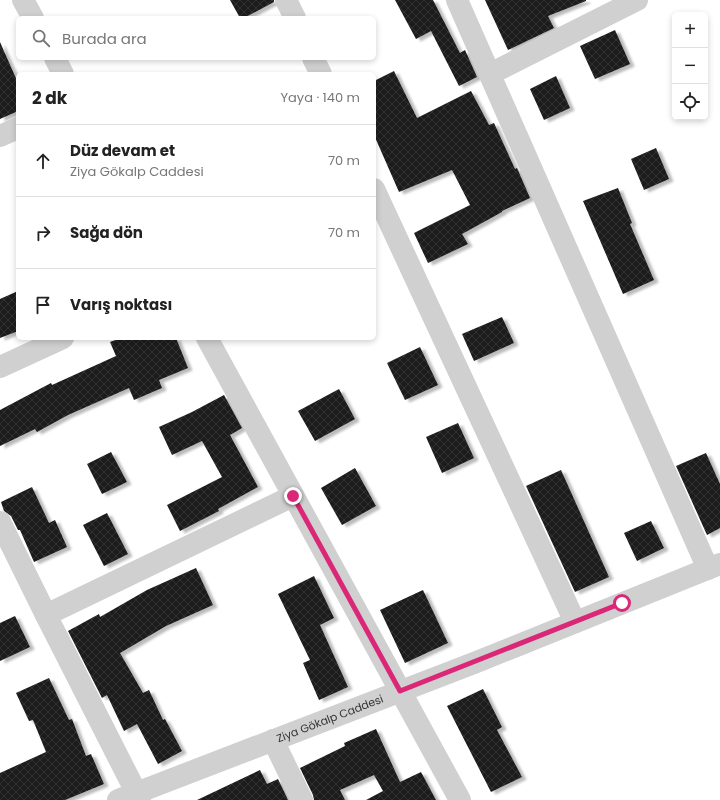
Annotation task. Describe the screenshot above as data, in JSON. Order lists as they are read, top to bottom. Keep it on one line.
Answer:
{"streets":{"street":["Ziya Gökalp Caddesi"]},"page":{"map_buttons":["+","−"],"search":"Burada ara","heading":["2 dk","Yaya · 140 m"],"list":[["Düz devam et","Ziya Gökalp Caddesi","70 m"],["Sağa dön","70 m"],"Varış noktası"]}}
